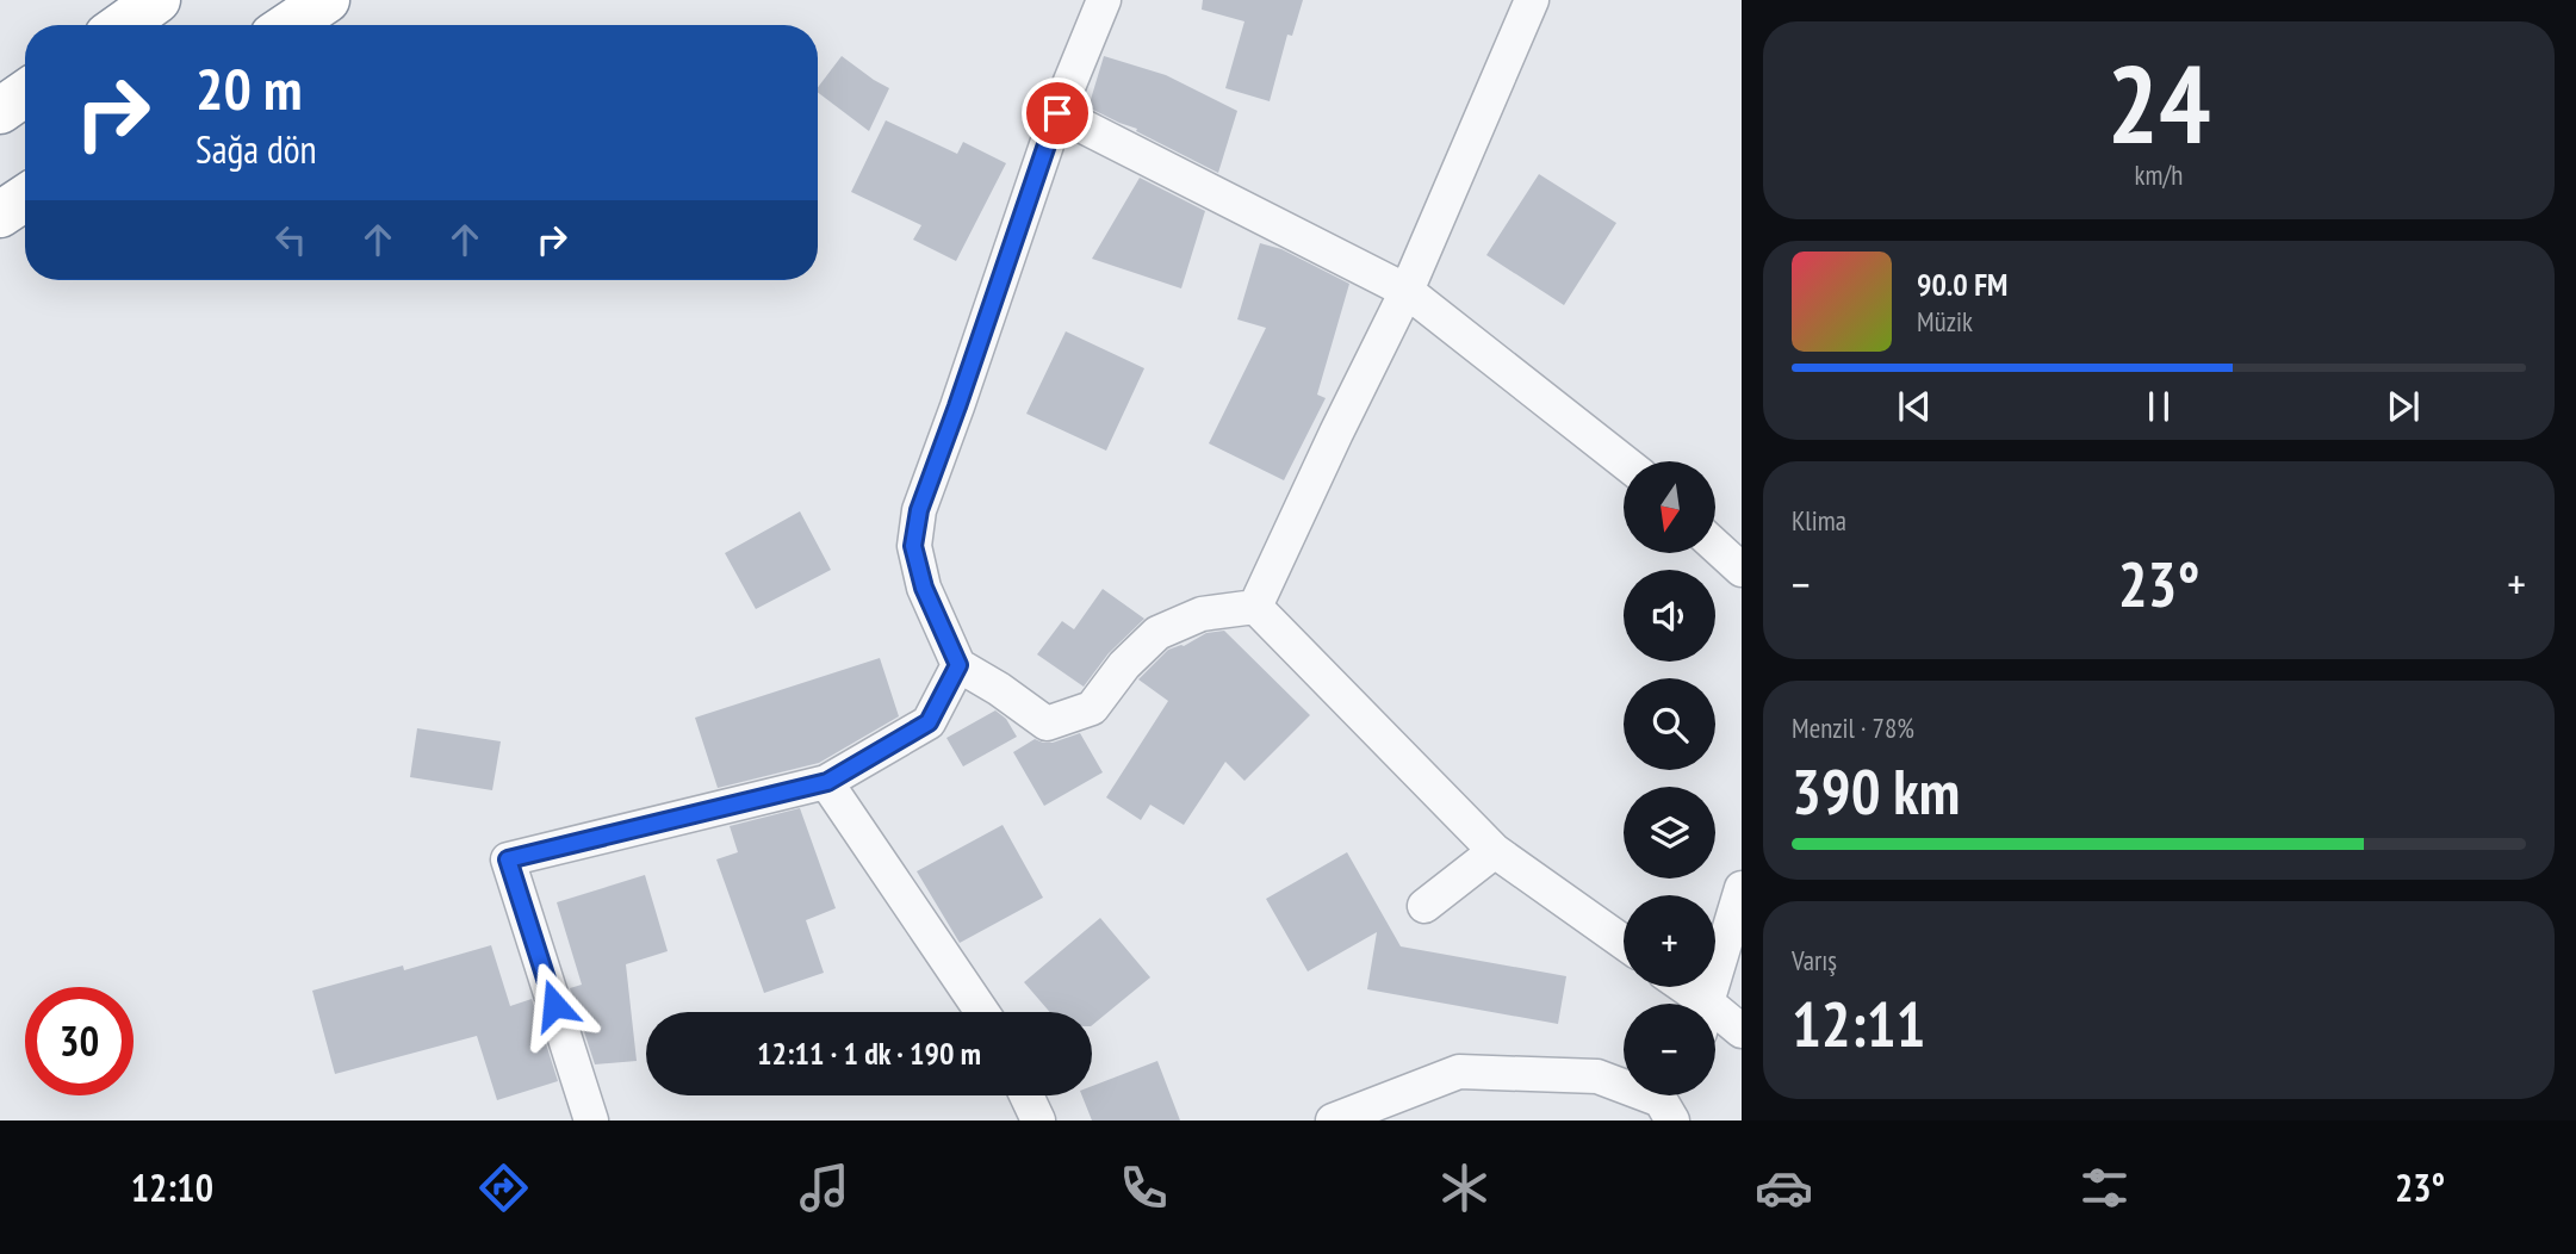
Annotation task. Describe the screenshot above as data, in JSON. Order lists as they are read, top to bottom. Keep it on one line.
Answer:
{"north":"bottom","page":{"tile":[["24","km/h"],"Klima",["Menzil · 78%","390 km"],["Varış","12:11"]],"turn":["20 m","Sağa dön"],"song":["90.0 FM","Müzik"],"map_buttons":["+","−"],"heat":["−","23°","+"],"limit":"30","trip":"12:11 · 1 dk · 190 m","tabs":["12:10","23°"]}}
